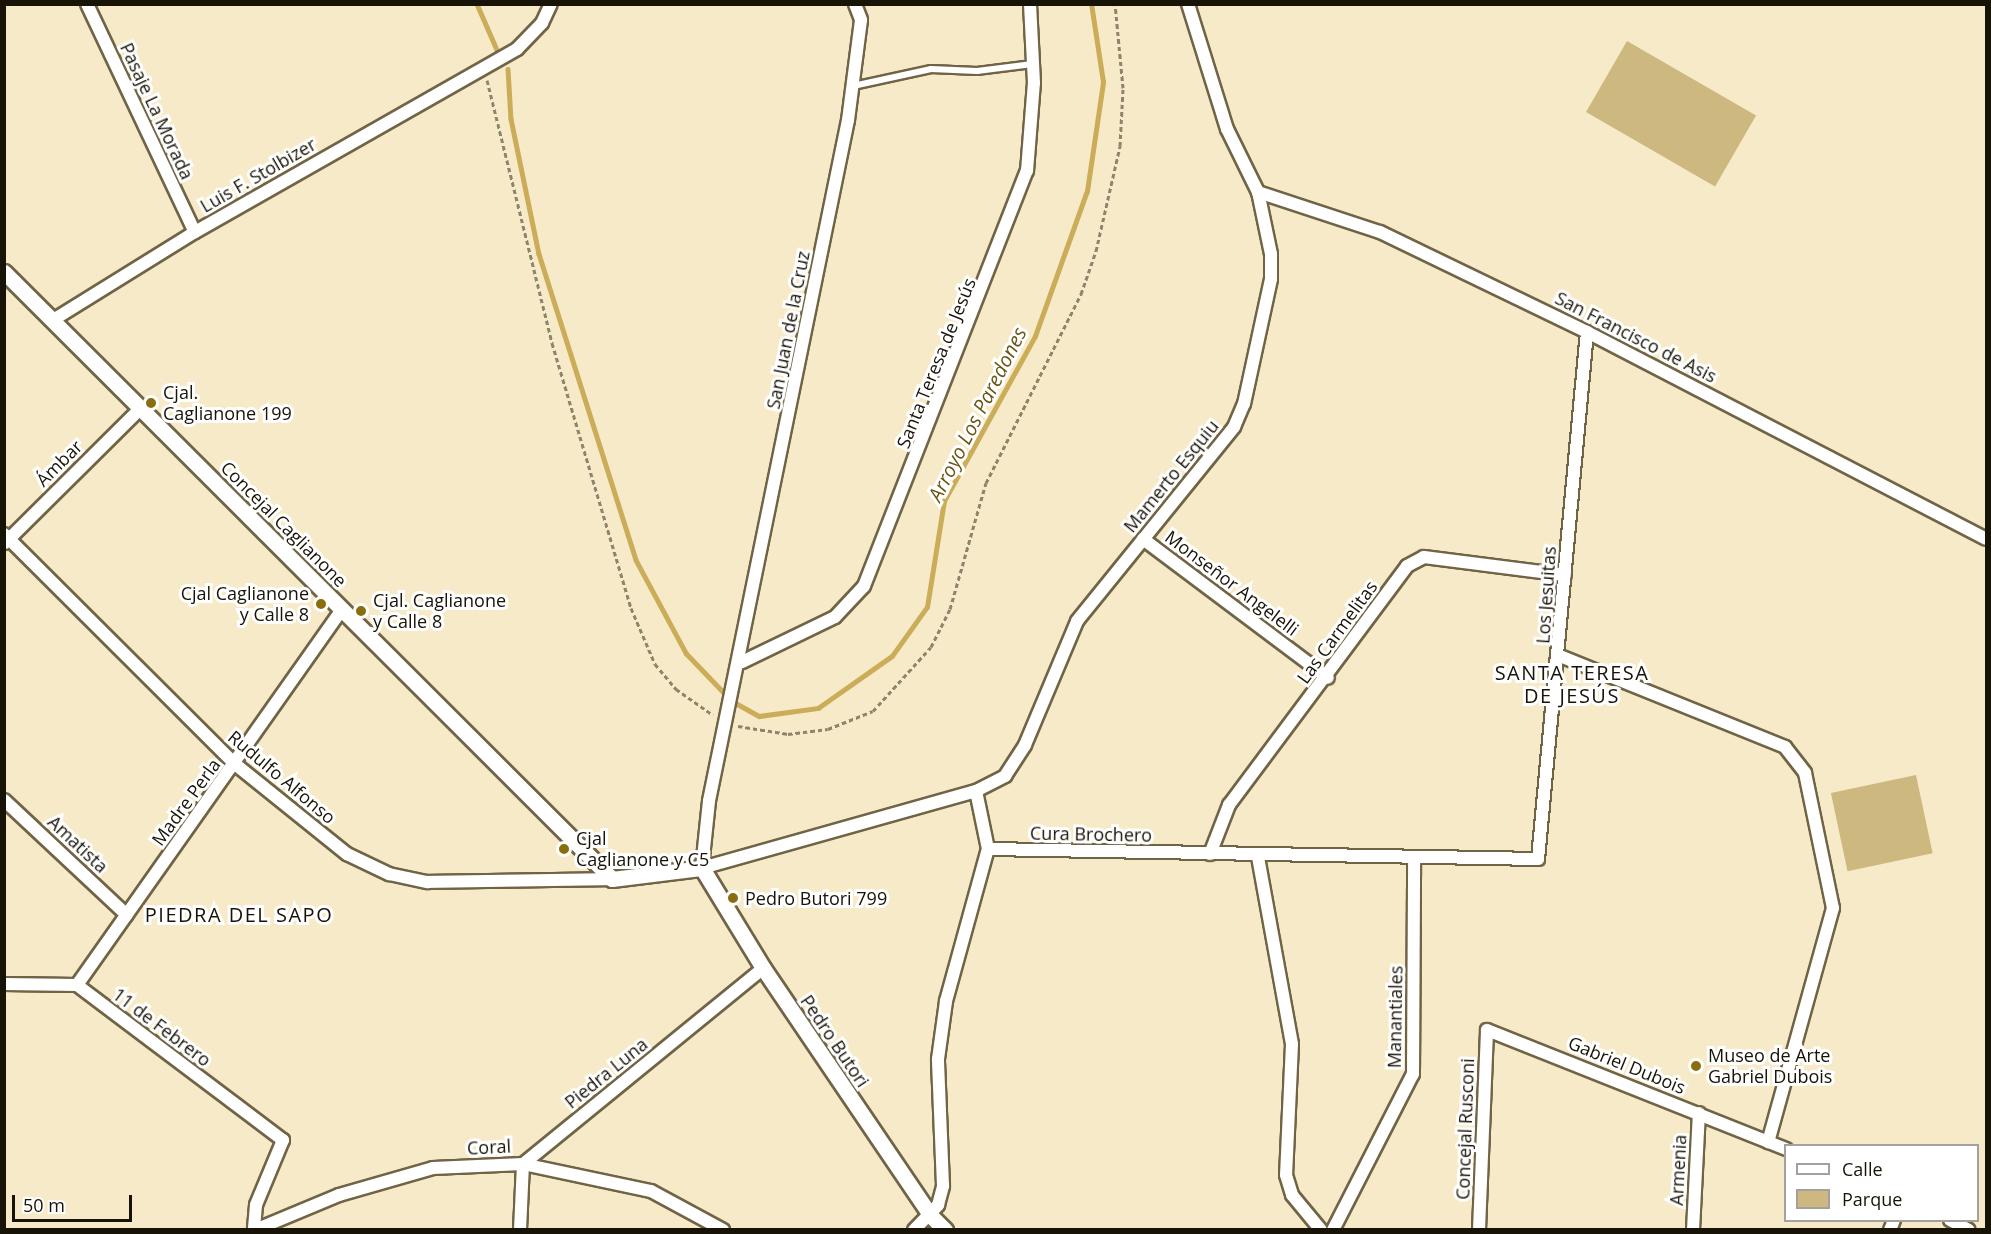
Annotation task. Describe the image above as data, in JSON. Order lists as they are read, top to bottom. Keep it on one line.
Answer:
{"streets":{"street":["Pasaje La Morada","Luis F. Stolbizer","San Juan de la Cruz","San Francisco de Asis","Santa Teresa de Jesús","Ámbar","Mamerto Esquiu","Concejal Caglianone","Monseñor Angelelli","Los Jesuitas","Las Carmelitas","Rudulfo Alfonso","Madre Perla","Cura Brochero","Amatista","Manantiales","11 de Febrero","Pedro Butori","Gabriel Dubois","Piedra Luna","Concejal Rusconi","Coral","Armenia"]},"crossings":[["Pasaje La Morada","Luis F. Stolbizer"],["Luis F. Stolbizer","Concejal Caglianone"],["San Juan de la Cruz","Santa Teresa de Jesús"],["San Juan de la Cruz","Pedro Butori"],["San Francisco de Asis","Mamerto Esquiu"],["San Francisco de Asis","Los Jesuitas"],["Ámbar","Concejal Caglianone"],["Ámbar","Rudulfo Alfonso"],["Mamerto Esquiu","Monseñor Angelelli"],["Concejal Caglianone","Rudulfo Alfonso"],["Concejal Caglianone","Madre Perla"],["Monseñor Angelelli","Las Carmelitas"],["Los Jesuitas","Las Carmelitas"],["Los Jesuitas","Cura Brochero"],["Las Carmelitas","Cura Brochero"],["Rudulfo Alfonso","Madre Perla"],["Madre Perla","Amatista"],["Madre Perla","11 de Febrero"],["Cura Brochero","Manantiales"],["11 de Febrero","Coral"],["Pedro Butori","Piedra Luna"],["Gabriel Dubois","Concejal Rusconi"],["Gabriel Dubois","Armenia"],["Piedra Luna","Coral"]],"districts":["SANTA TERESA DE JESÚS","PIEDRA DEL SAPO"],"water":["Arroyo Los Paredones"],"places":["Cjal. Caglianone 199","Cjal Caglianone y Calle 8","Cjal. Caglianone y Calle 8","Cjal Caglianone y C5","Pedro Butori 799","Museo de Arte Gabriel Dubois"],"legend":["Calle","Parque"],"scale_bar":"50 m"}
